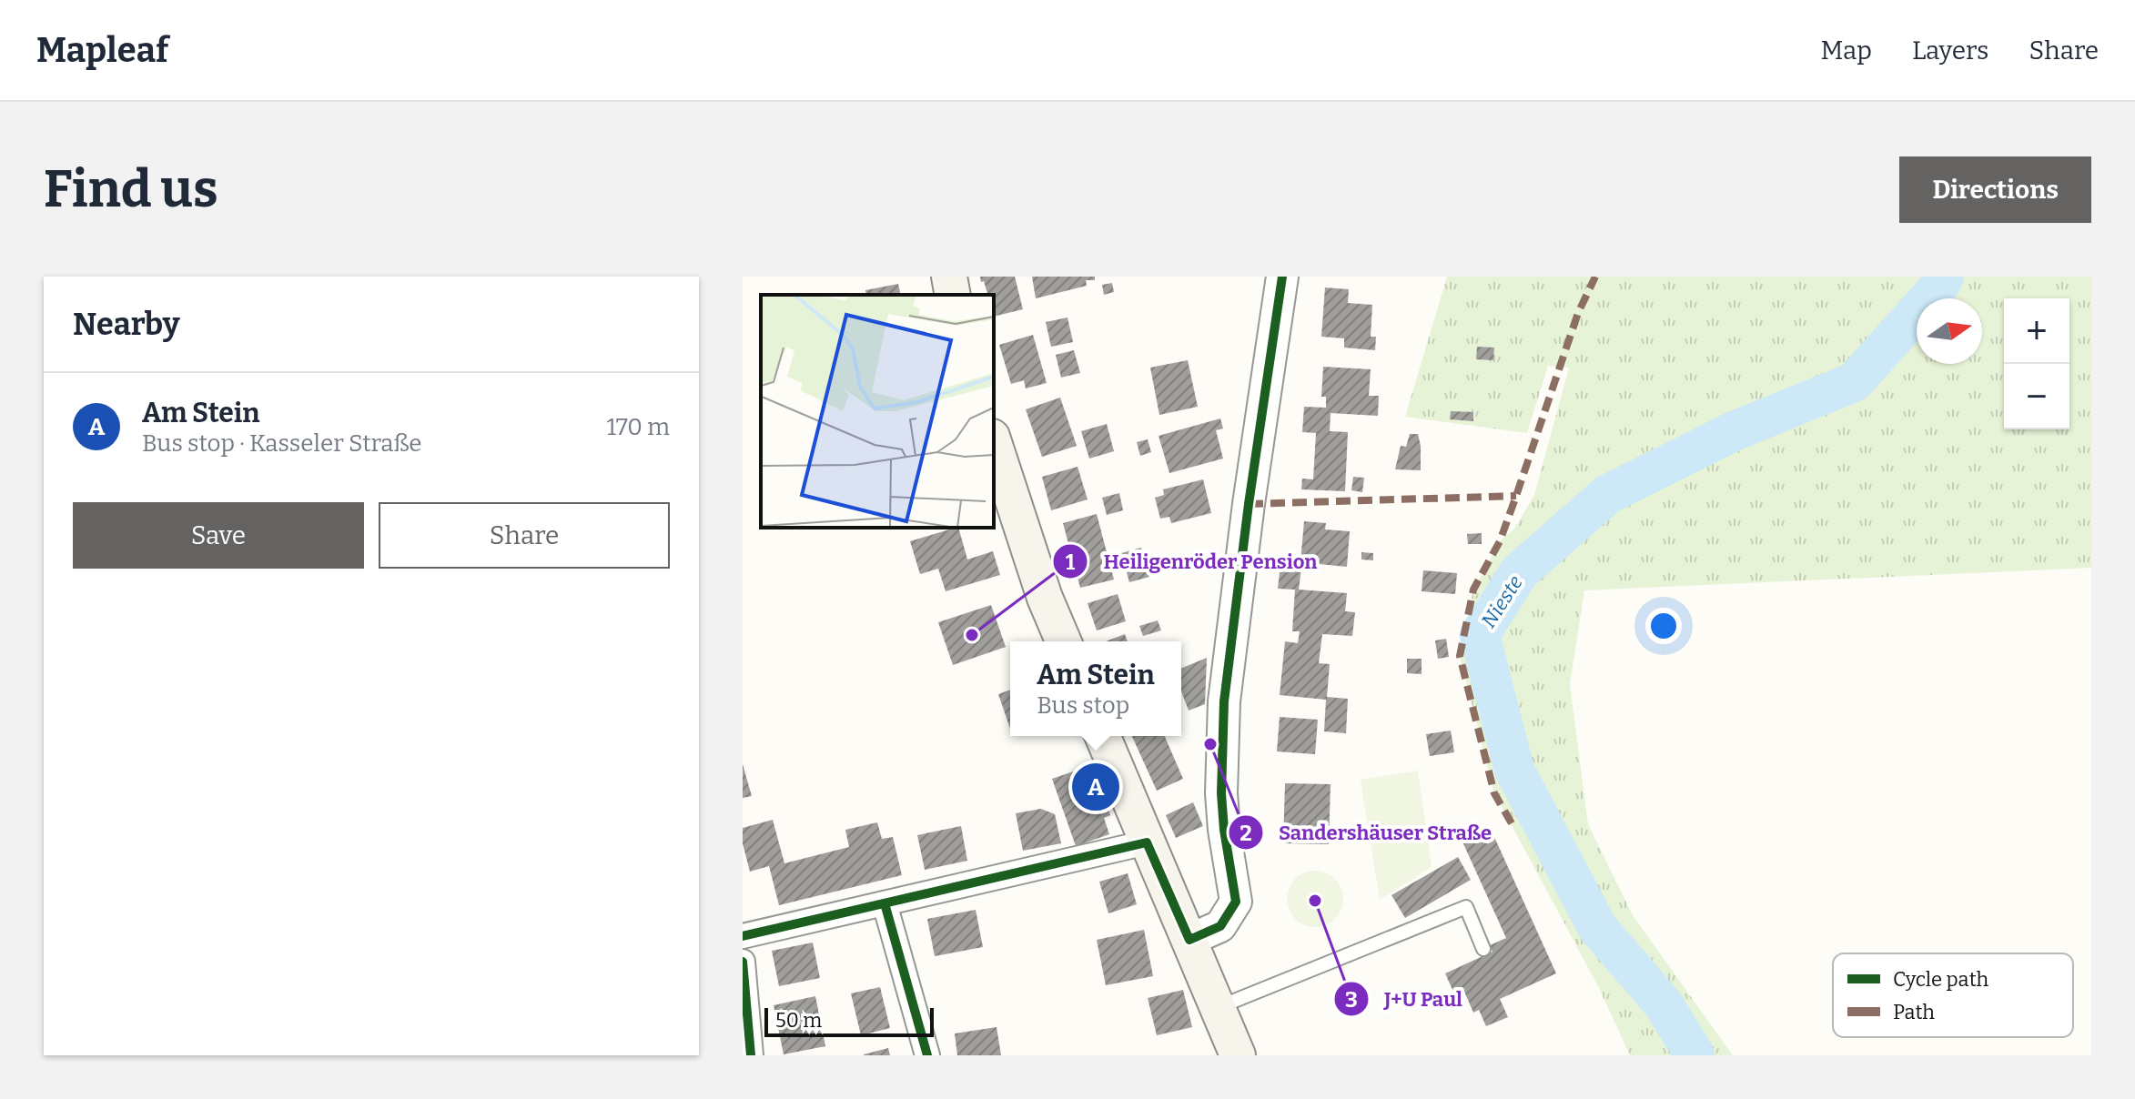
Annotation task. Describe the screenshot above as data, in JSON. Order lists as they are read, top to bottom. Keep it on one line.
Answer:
{"water":["Nieste"],"places":["Heiligenröder Pension","Sandershäuser Straße","J+U Paul"],"legend":["Cycle path","Path"],"scale_bar":"50 m","north":"right","page":{"header":"Mapleaf","nav":["Map","Layers","Share"],"buttons":["Directions",["Save","Share"]],"title":"Find us","heading":"Nearby","map_buttons":["+","−"],"list":[{"mark":"A","name":"Am Stein","note":"Bus stop · Kasseler Straße","value":"170 m"}],"popup":["Am Stein","Bus stop"],"pins":"A","scale":"50 m"}}
